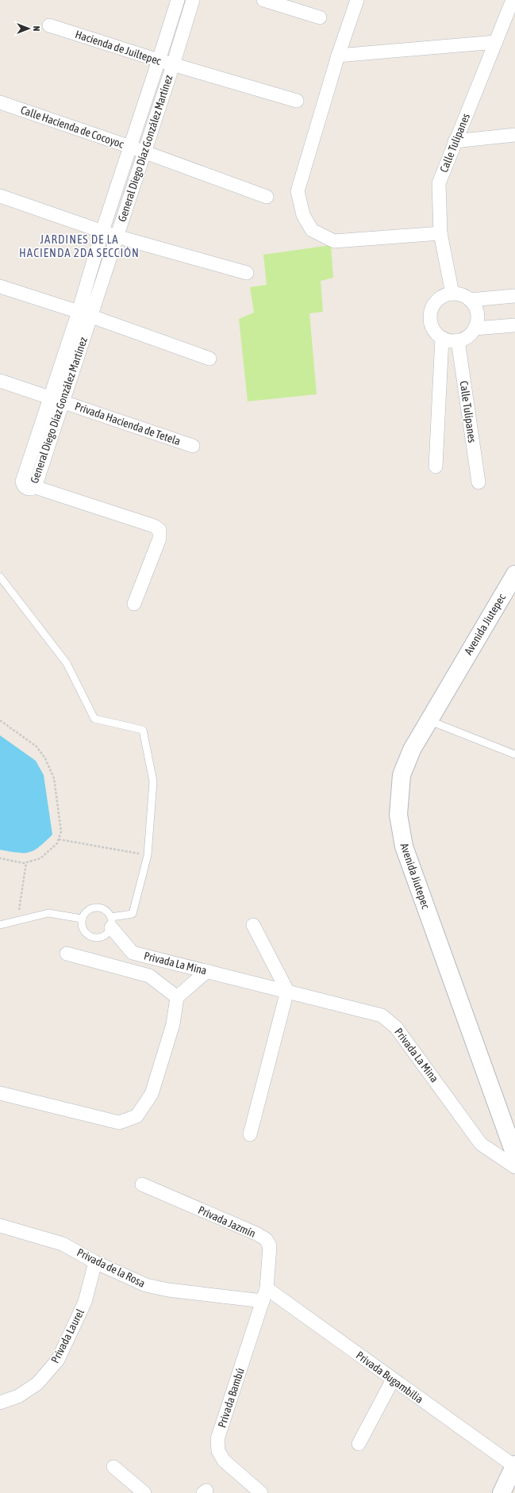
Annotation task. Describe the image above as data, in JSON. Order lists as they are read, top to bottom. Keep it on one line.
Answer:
{"streets":{"main road":["Avenida Jiutepec"],"street":["Hacienda de Juiltepec","Calle Hacienda de Cocoyoc","Calle Tulipanes","General Diego Díaz González Martínez","Privada Hacienda de Tetela","Privada La Mina","Privada Jazmín","Privada de la Rosa","Privada Laurel","Privada Bugambilia","Privada Bambú"]},"crossings":[["Hacienda de Juiltepec","General Diego Díaz González Martínez"],["Calle Hacienda de Cocoyoc","General Diego Díaz González Martínez"],["General Diego Díaz González Martínez","Privada Hacienda de Tetela"],["Privada Jazmín","Privada de la Rosa"],["Privada Jazmín","Privada Bugambilia"],["Privada Jazmín","Privada Bambú"],["Privada de la Rosa","Privada Laurel"],["Privada de la Rosa","Privada Bugambilia"],["Privada de la Rosa","Privada Bambú"],["Privada Bugambilia","Privada Bambú"]],"districts":["JARDINES DE LA HACIENDA 2DA SECCIÓN"],"north":"right"}
